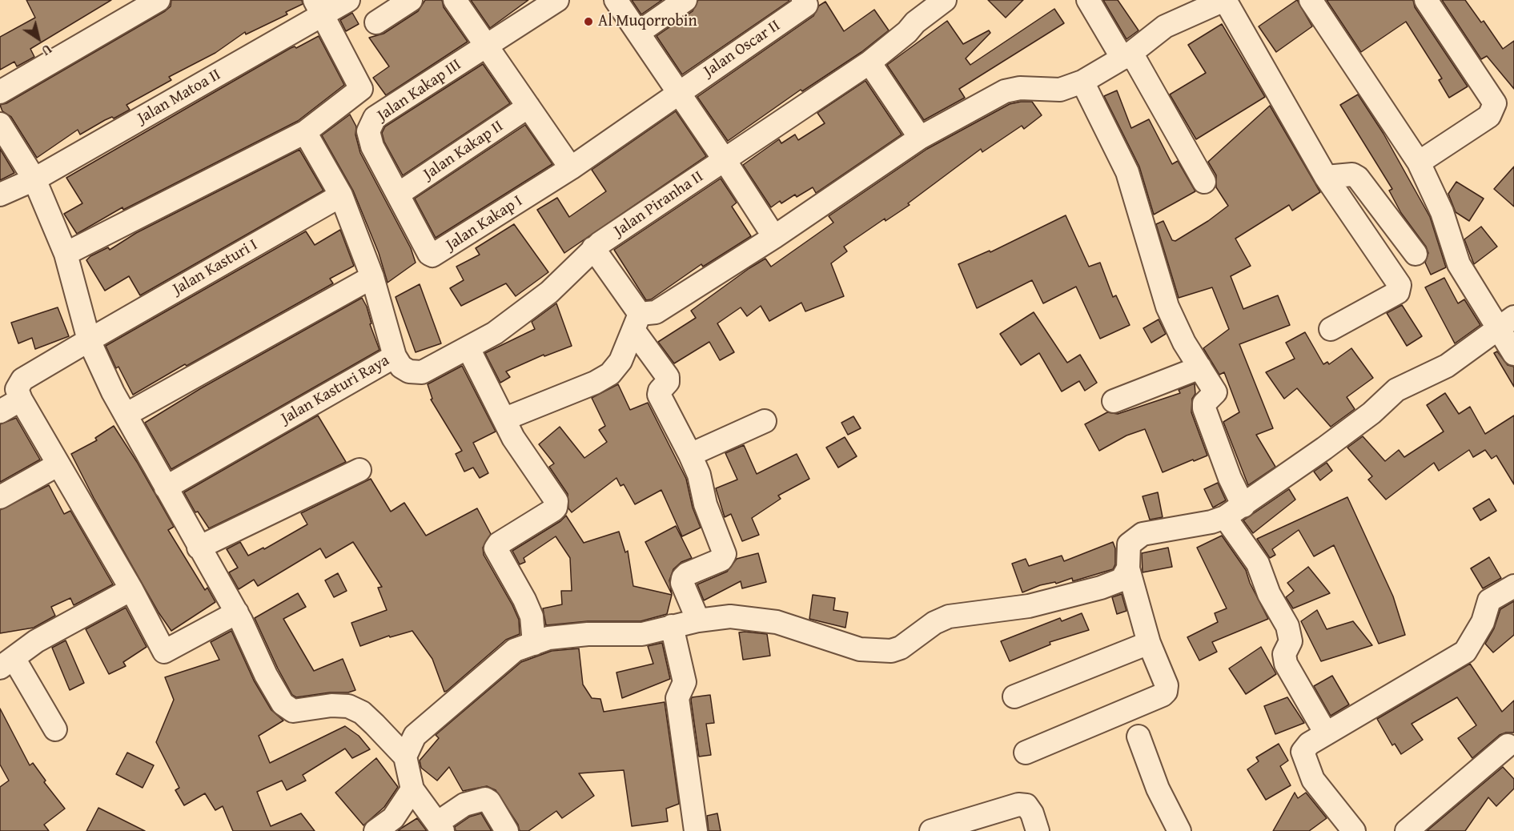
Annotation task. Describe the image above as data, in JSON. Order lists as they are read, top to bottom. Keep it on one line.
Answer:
{"streets":{"street":["Jalan Oscar II","Jalan Kakap III","Jalan Matoa II","Jalan Kakap II","Jalan Piranha II","Jalan Kakap I","Jalan Kasturi I","Jalan Kasturi Raya"]},"crossings":[["Jalan Oscar II","Jalan Kakap I"],["Jalan Kakap III","Jalan Kakap II"],["Jalan Kakap III","Jalan Kakap I"],["Jalan Kakap II","Jalan Kakap I"],["Jalan Piranha II","Jalan Kasturi Raya"],["Jalan Kasturi I","Jalan Kasturi Raya"]],"places":["Al Muqorrobin"],"north":"bottom right"}
